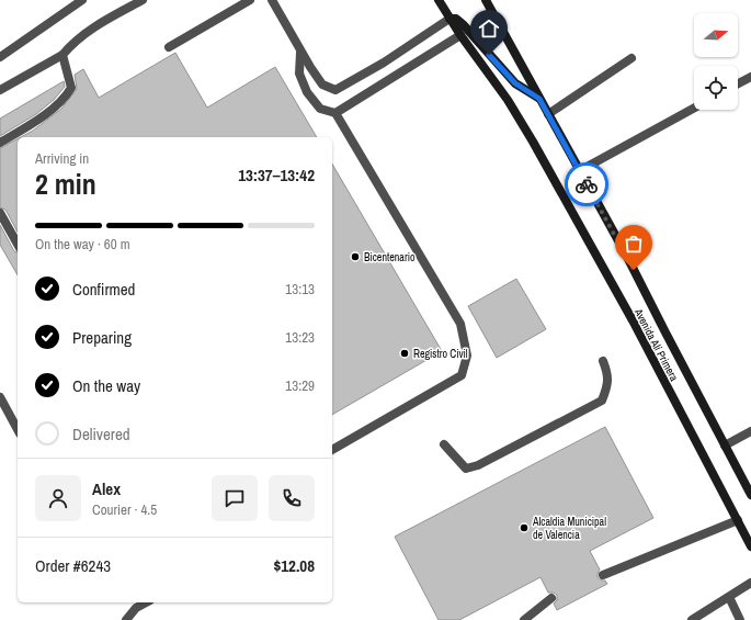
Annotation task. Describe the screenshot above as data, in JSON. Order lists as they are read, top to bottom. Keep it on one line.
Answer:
{"streets":{"main road":["Avenida Alí Primera"]},"places":["Bicentenario","Registro Civil","Alcaldia Municipal de Valencia"],"north":"right","page":{"heading":["2 min","Arriving in","13:37–13:42"],"panel":["Alex","Courier · 4.5","Order #6243","$12.08"],"bar":"On the way · 60 m","list":[["Confirmed","13:13"],["Preparing","13:23"],["On the way","13:29"],"Delivered"]}}
